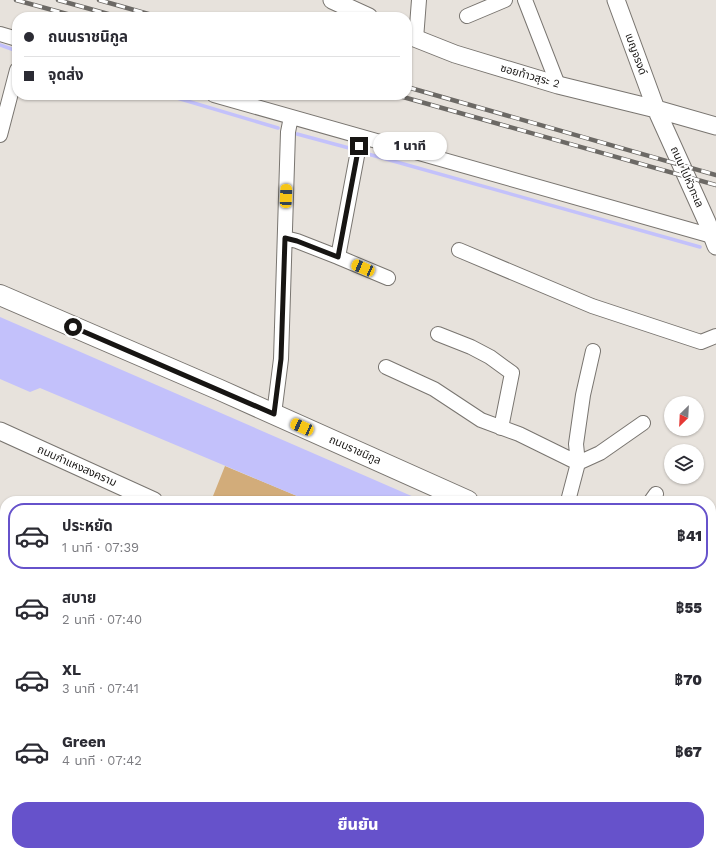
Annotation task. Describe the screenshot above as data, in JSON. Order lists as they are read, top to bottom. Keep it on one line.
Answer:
{"streets":{"main road":["ถนนราชนิกูล"],"street":["เบญจรงด์","ซอยท้าวสุระ 2","ถนน ไปหัวทะเล","ถนนกำแหงสงคราม"]},"crossings":[["เบญจรงด์","ซอยท้าวสุระ 2"],["เบญจรงด์","ถนน ไปหัวทะเล"],["ซอยท้าวสุระ 2","ถนน ไปหัวทะเล"]],"north":"bottom left","page":{"banner":["ถนนราชนิกูล","จุดส่ง"],"bubble":"1 นาที","list":[{"name":"ประหยัด","note":"1 นาที · 07:39","value":"฿41"},{"name":"สบาย","note":"2 นาที · 07:40","value":"฿55"},{"name":"XL","note":"3 นาที · 07:41","value":"฿70"},{"name":"Green","note":"4 นาที · 07:42","value":"฿67"}],"buttons":"ยืนยัน"}}
